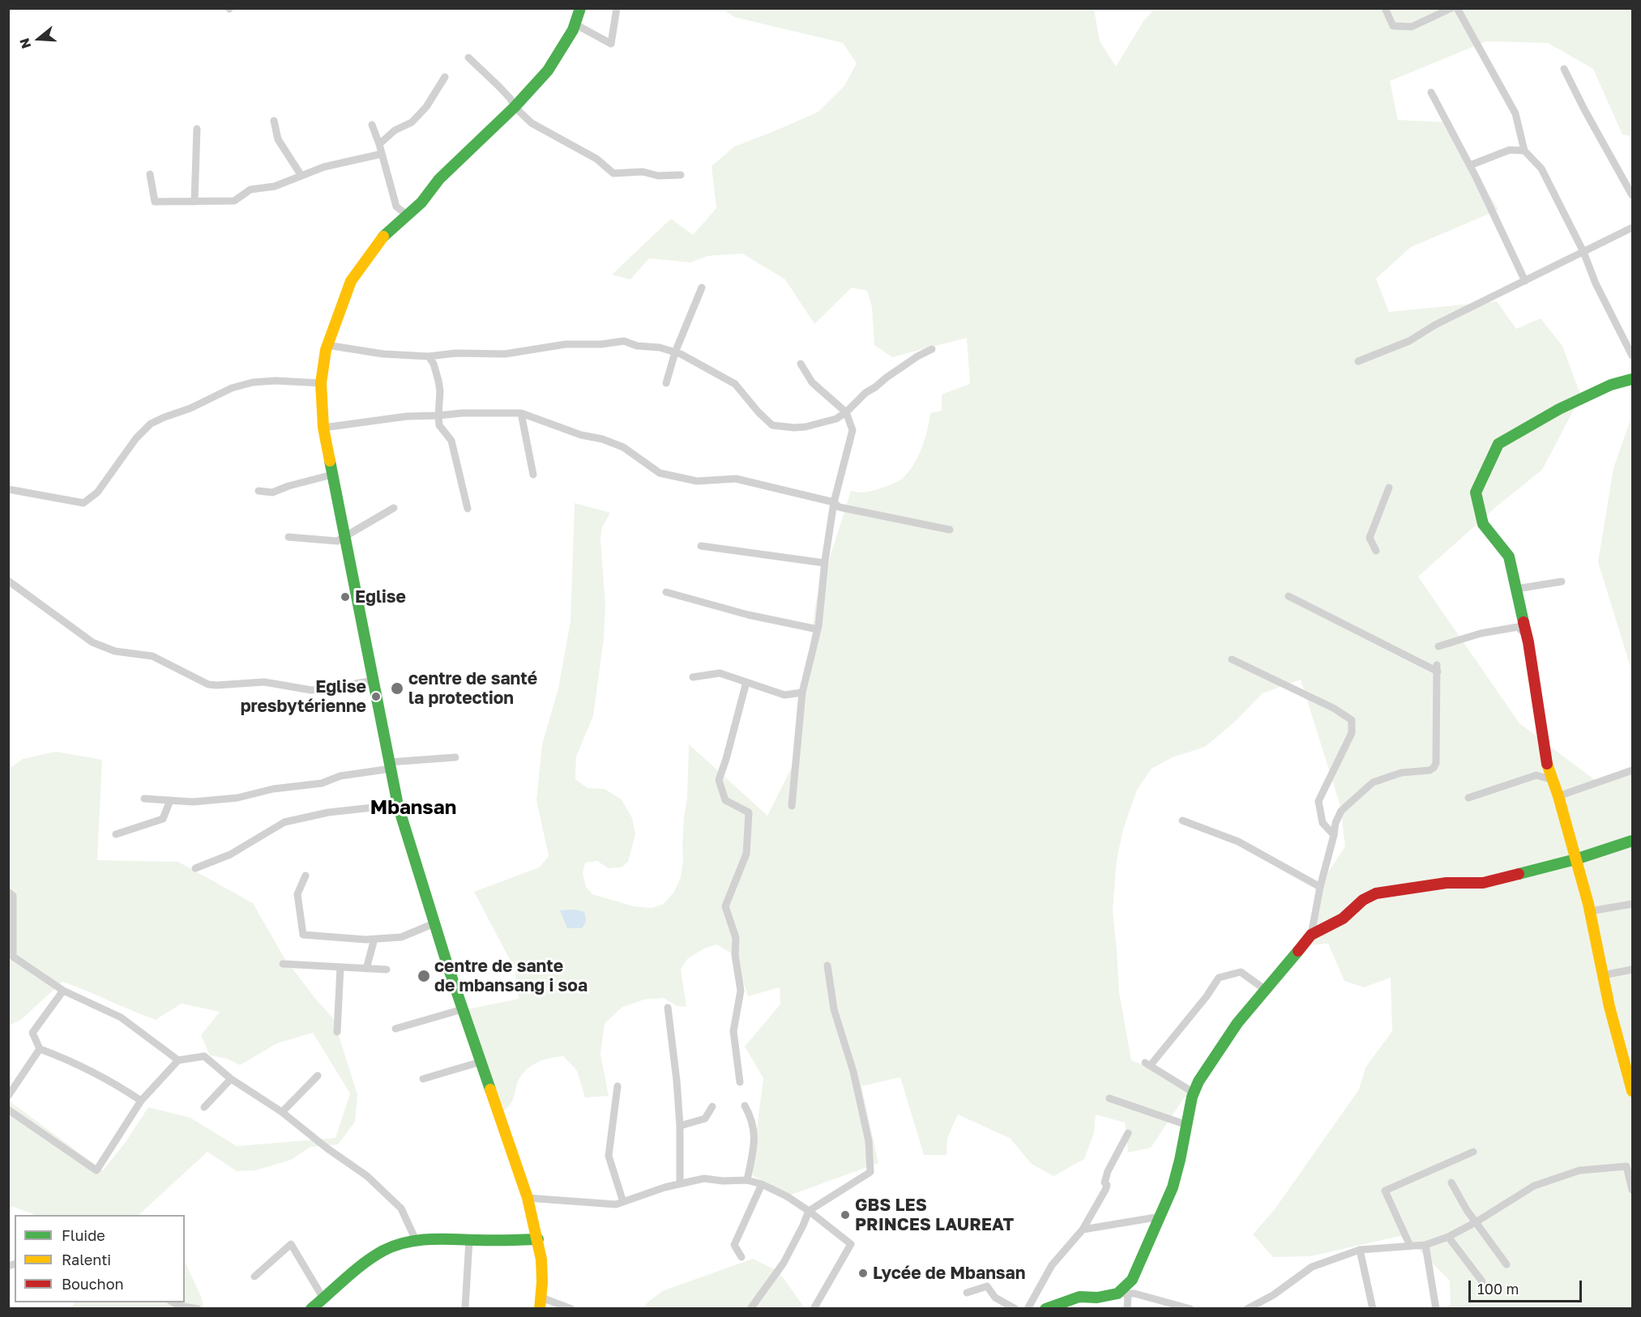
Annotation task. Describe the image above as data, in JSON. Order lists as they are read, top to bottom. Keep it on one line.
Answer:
{"districts":["Mbansan"],"places":["Eglise","centre de santé la protection","Eglise presbytérienne","centre de sante de mbansang i soa","GBS LES PRINCES LAUREAT","Lycée de Mbansan"],"legend":["Fluide","Ralenti","Bouchon"],"scale_bar":"100 m","north":"left"}
